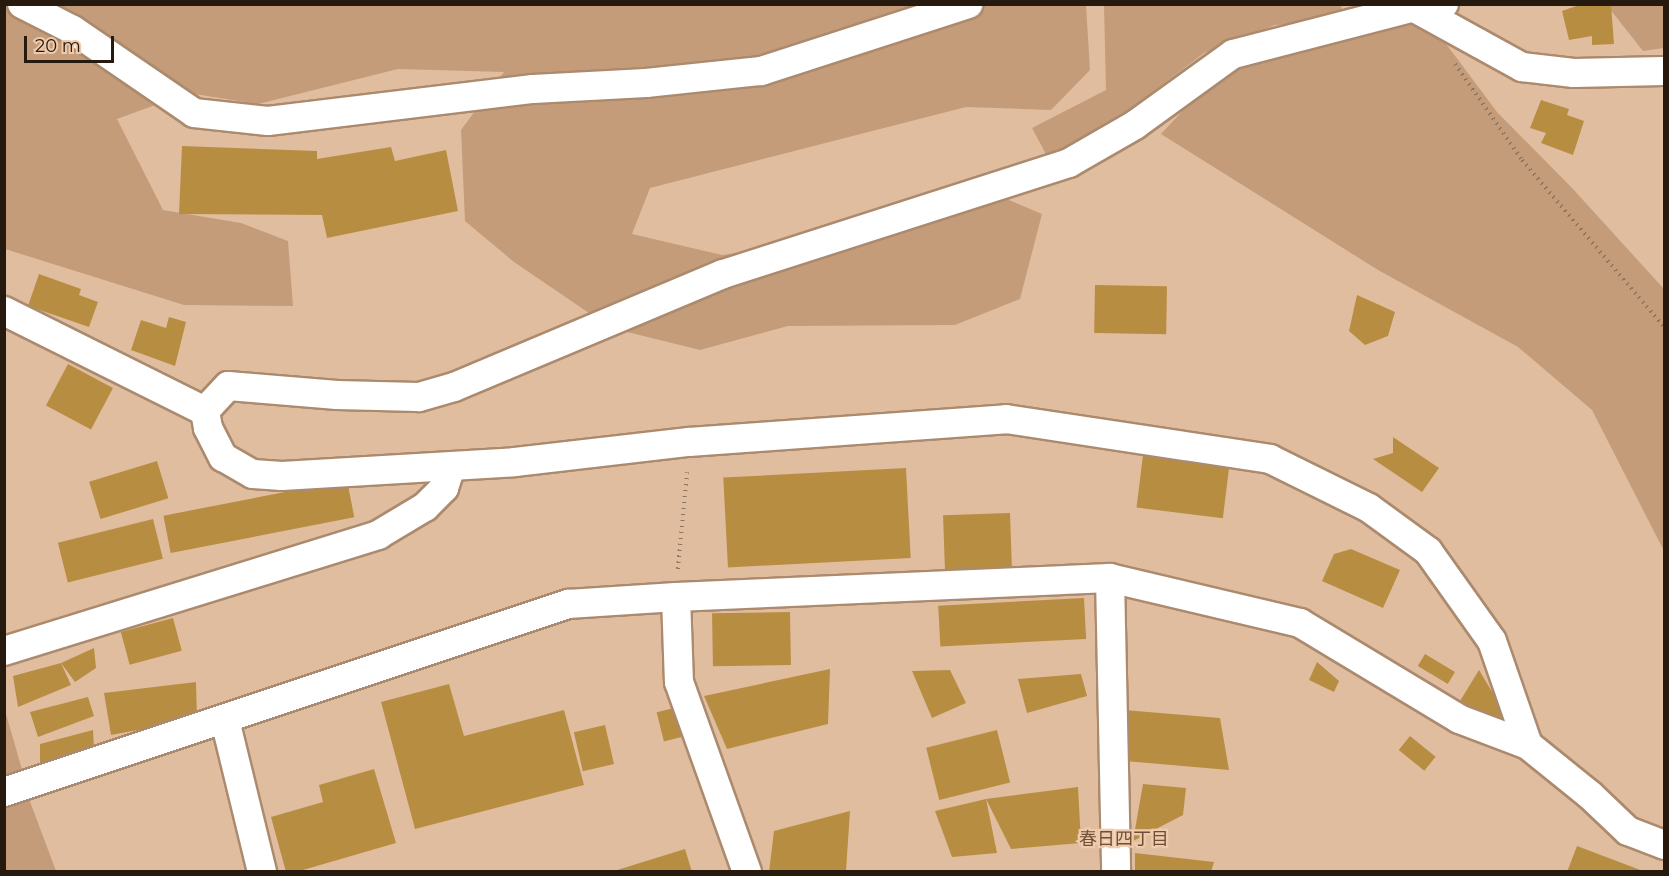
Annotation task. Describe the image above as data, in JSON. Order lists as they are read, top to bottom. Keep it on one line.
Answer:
{"districts":["春日四丁目"],"scale_bar":"20 m"}
